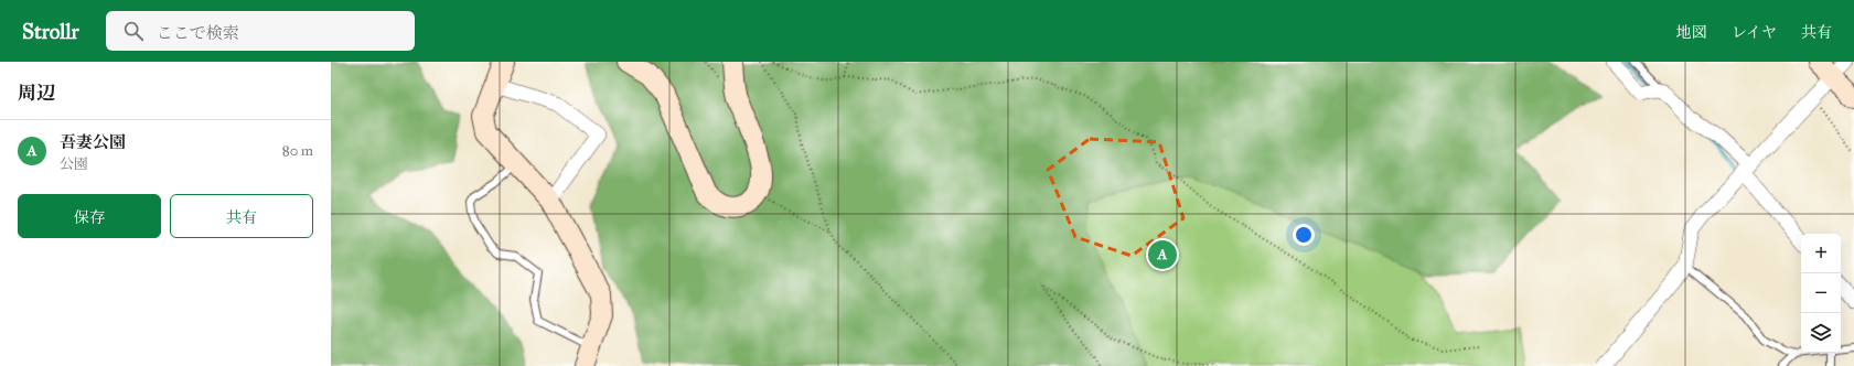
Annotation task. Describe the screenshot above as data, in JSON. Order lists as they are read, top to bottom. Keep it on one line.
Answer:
{"page":{"header":"Strollr","search":"ここで検索","nav":["地図","レイヤ","共有"],"heading":"周辺","list":[{"mark":"A","name":"吾妻公園","note":"公園","value":"80 m"}],"buttons":["保存","共有"],"map_buttons":["+","−"],"pins":"A"}}
